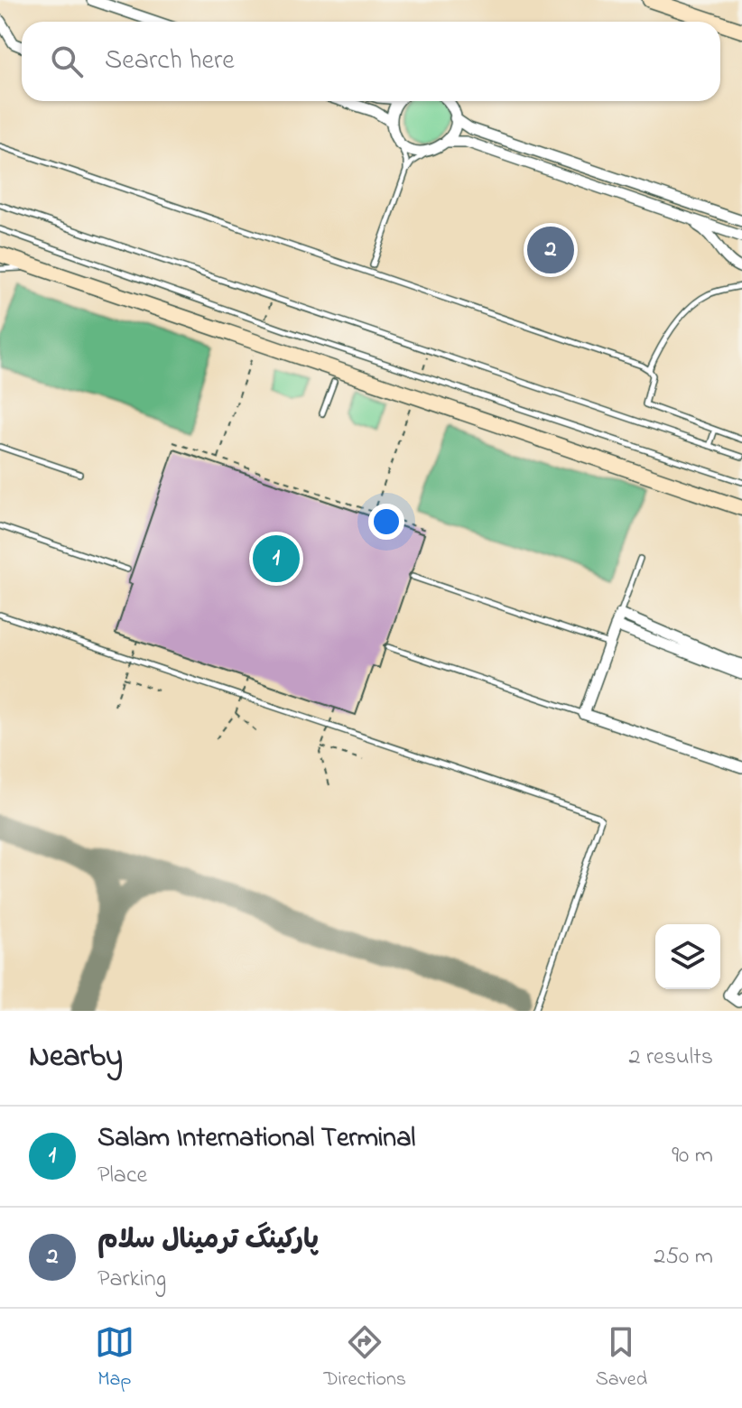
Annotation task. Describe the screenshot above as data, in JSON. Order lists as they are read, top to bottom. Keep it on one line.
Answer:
{"page":{"search":"Search here","pins":["2","1"],"heading":["Nearby","2 results"],"list":[{"mark":"1","name":"Salam International Terminal","note":"Place","value":"90 m"},{"mark":"2","name":"پارکینگ ترمینال سلام","note":"Parking","value":"250 m"}],"nav":["Map","Directions","Saved"]}}
